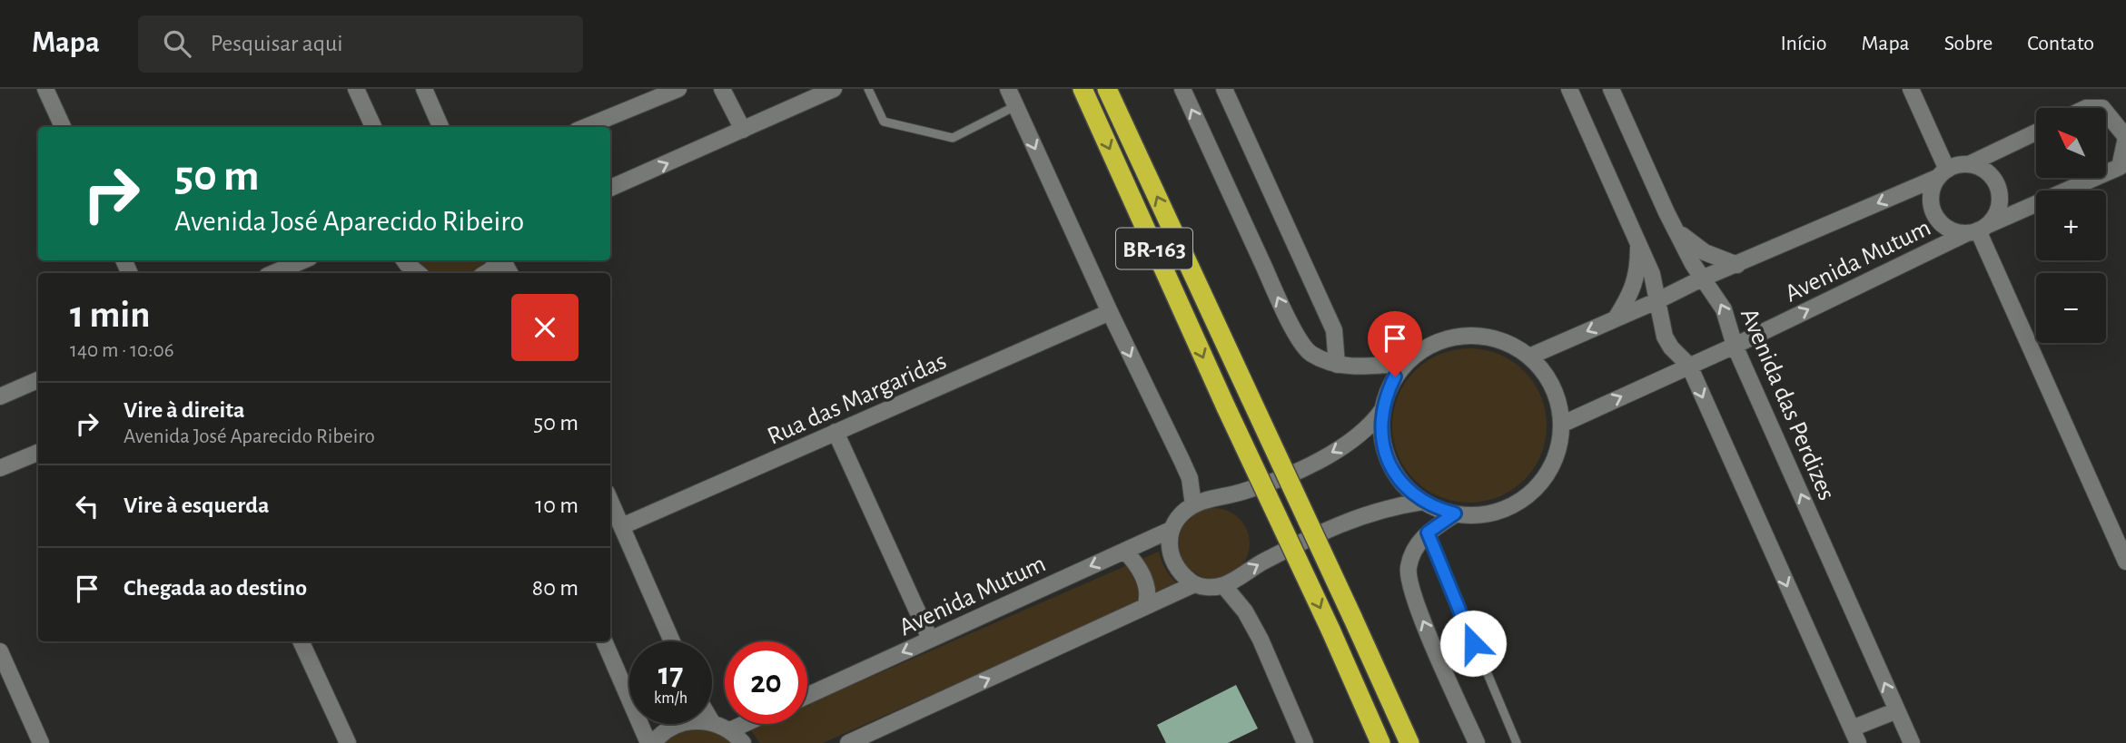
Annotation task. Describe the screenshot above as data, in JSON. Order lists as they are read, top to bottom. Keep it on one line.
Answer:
{"streets":{"highway":["BR-163"],"street":["Avenida Mutum","Rua das Margaridas","Avenida das Perdizes"]},"crossings":[["Avenida Mutum","Avenida das Perdizes"]],"north":"top left","page":{"header":"Mapa","search":"Pesquisar aqui","nav":["Início","Mapa","Sobre","Contato"],"map_buttons":["+","−"],"turn":["50 m","Avenida José Aparecido Ribeiro"],"heading":["1 min","140 m · 10:06"],"list":[{"name":"Vire à direita","note":"Avenida José Aparecido Ribeiro","value":"50 m"},{"name":"Vire à esquerda","value":"10 m"},{"name":"Chegada ao destino","value":"80 m"}],"speed":"17 km/h","limit":"20"}}
